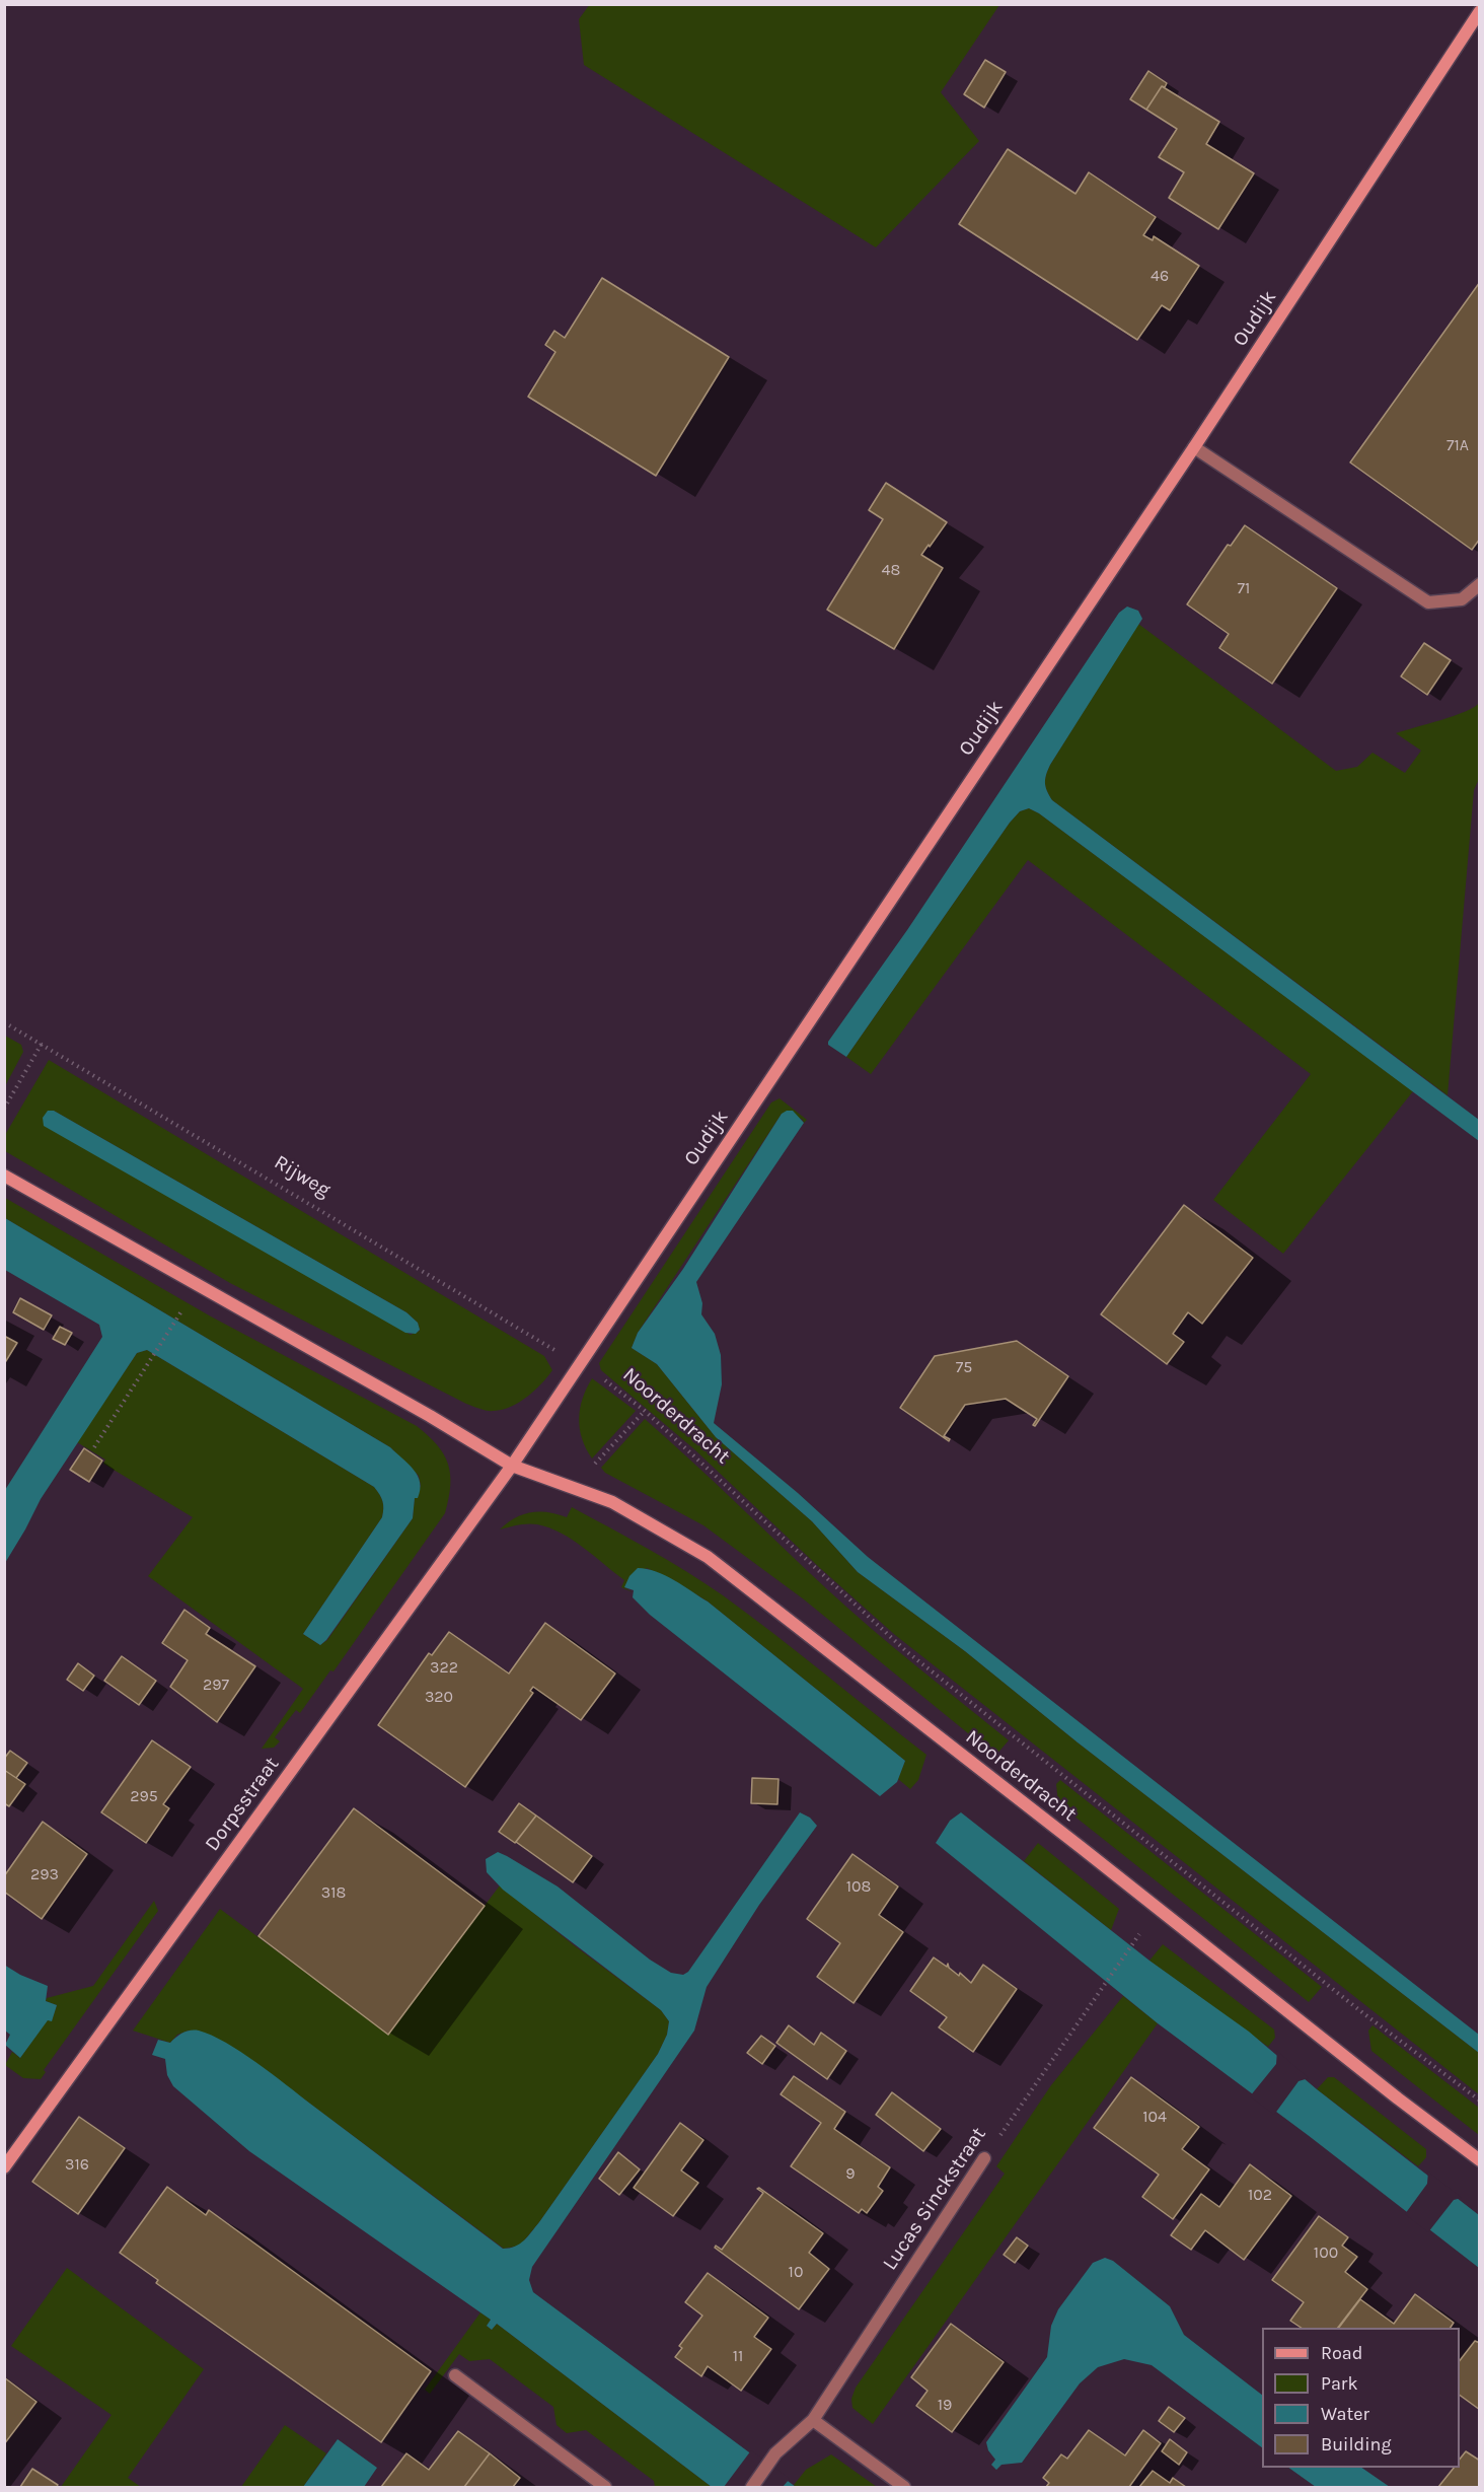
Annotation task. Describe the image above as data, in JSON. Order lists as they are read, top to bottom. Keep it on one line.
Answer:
{"streets":{"street":["Oudijk","Noorderdracht","Dorpsstraat","Lucas Sinckstraat"],"path":["Rijweg"]},"crossings":[["Oudijk","Rijweg"],["Oudijk","Noorderdracht"],["Oudijk","Dorpsstraat"],["Rijweg","Noorderdracht"],["Noorderdracht","Dorpsstraat"]],"house_numbers":["46","71A","48","71","75","322","297","320","295","293","108","318","104","316","9","102","100","10","11","19"],"legend":["Road","Park","Water","Building"]}
